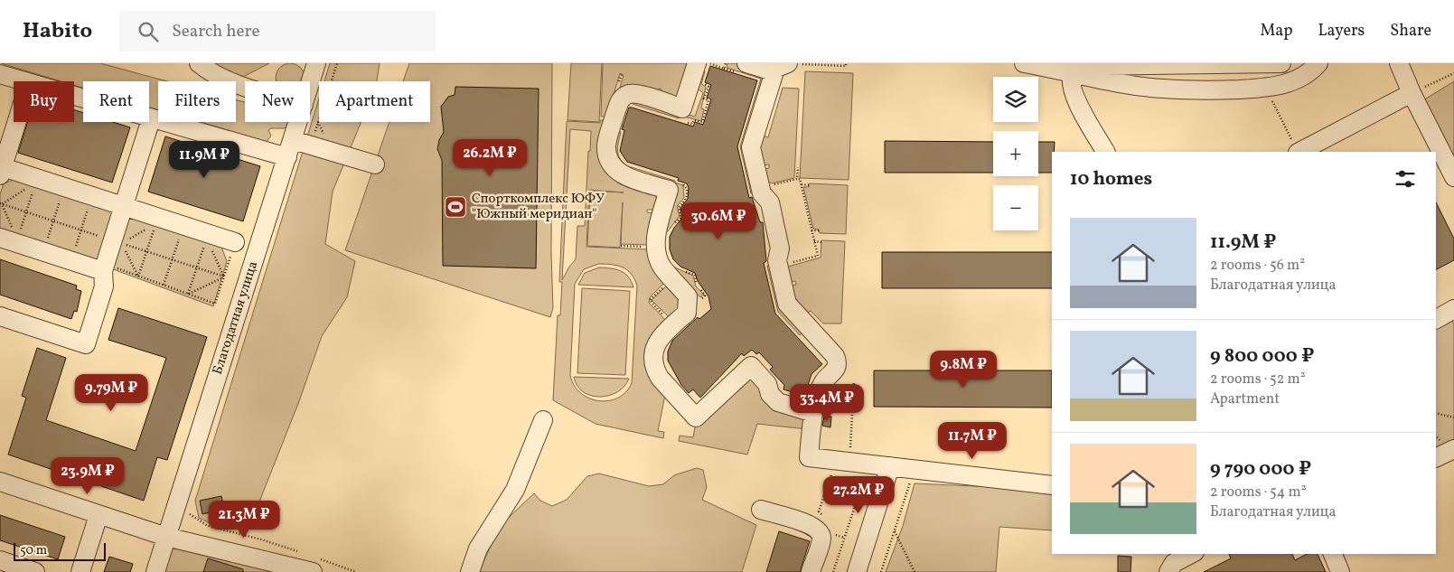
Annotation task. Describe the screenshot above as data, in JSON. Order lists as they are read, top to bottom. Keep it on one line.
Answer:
{"streets":{"street":["Благодатная улица"]},"places":{"sports":["Спорткомплекс ЮФУ \"Южный меридиан\""]},"scale_bar":"50 m","page":{"header":"Habito","search":"Search here","nav":["Map","Layers","Share"],"map_buttons":["+","−"],"chip":["Buy","Rent","Filters","New","Apartment"],"price":["26.2M ₽","11.9M ₽","30.6M ₽","9.8M ₽","9.79M ₽","33.4M ₽","11.7M ₽","23.9M ₽","27.2M ₽","21.3M ₽"],"heading":"10 homes","list":[{"name":"11.9M ₽","note":"2 rooms · 56 m² · Благодатная улица"},{"name":"9 800 000 ₽","note":"2 rooms · 52 m² · Apartment"},{"name":"9 790 000 ₽","note":"2 rooms · 54 m² · Благодатная улица"}],"scale":"50 m"}}
